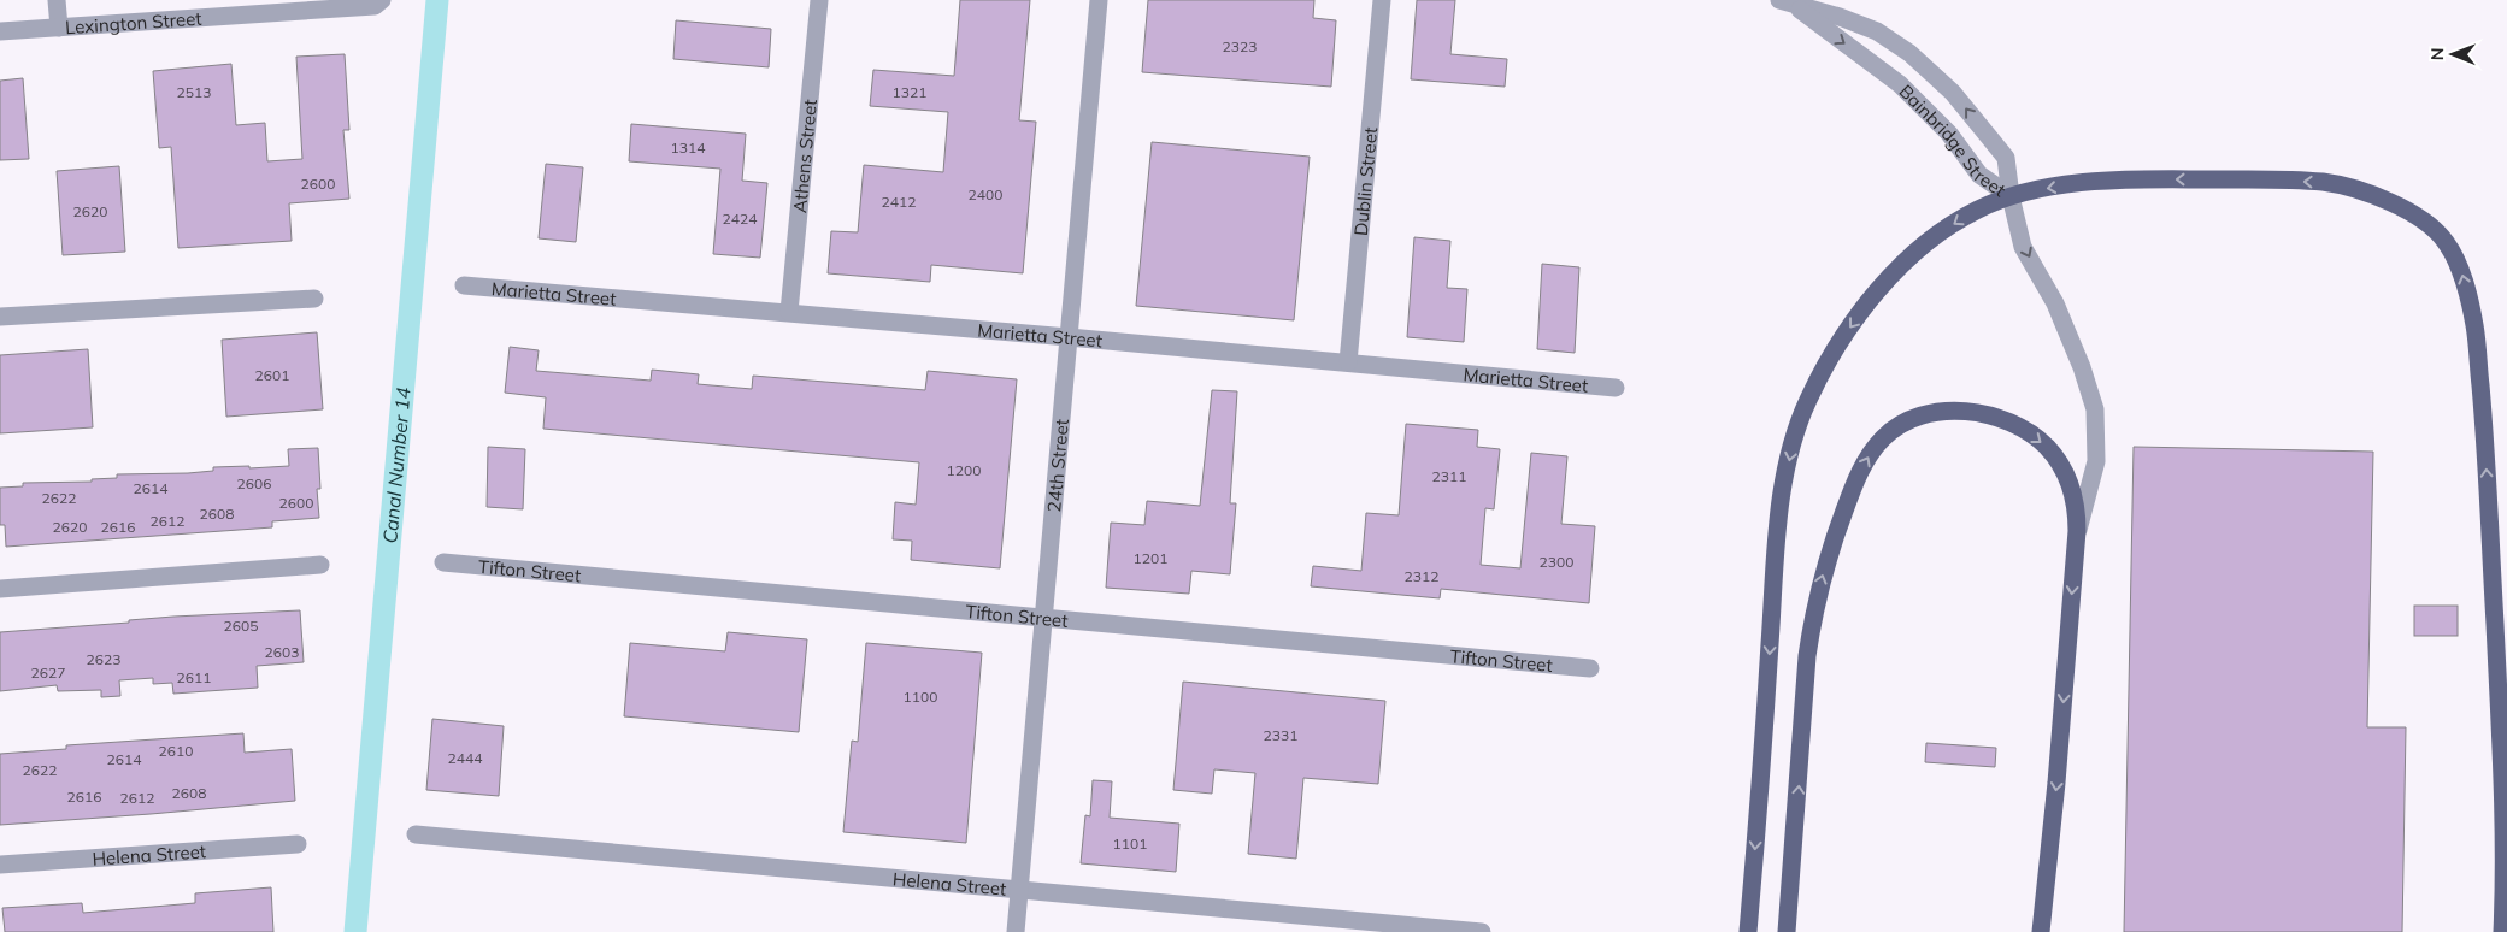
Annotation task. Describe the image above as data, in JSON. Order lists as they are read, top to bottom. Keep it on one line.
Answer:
{"streets":{"street":["Lexington Street","Bainbridge Street","Athens Street","Dublin Street","Marietta Street","24th Street","Tifton Street","Helena Street"]},"crossings":[["Athens Street","Marietta Street"],["Dublin Street","Marietta Street"],["Marietta Street","24th Street"],["24th Street","Tifton Street"],["24th Street","Helena Street"]],"water":["Canal Number 14"],"house_numbers":["2323","2513","1321","1314","2600","2400","2412","2620","2424","2601","1200","2311","2606","2614","2622","2600","2608","2612","2620","2616","1201","2300","2312","2605","2603","2623","2627","2611","1100","2331","2610","2444","2614","2622","2608","2616","2612","1101"],"north":"left"}
